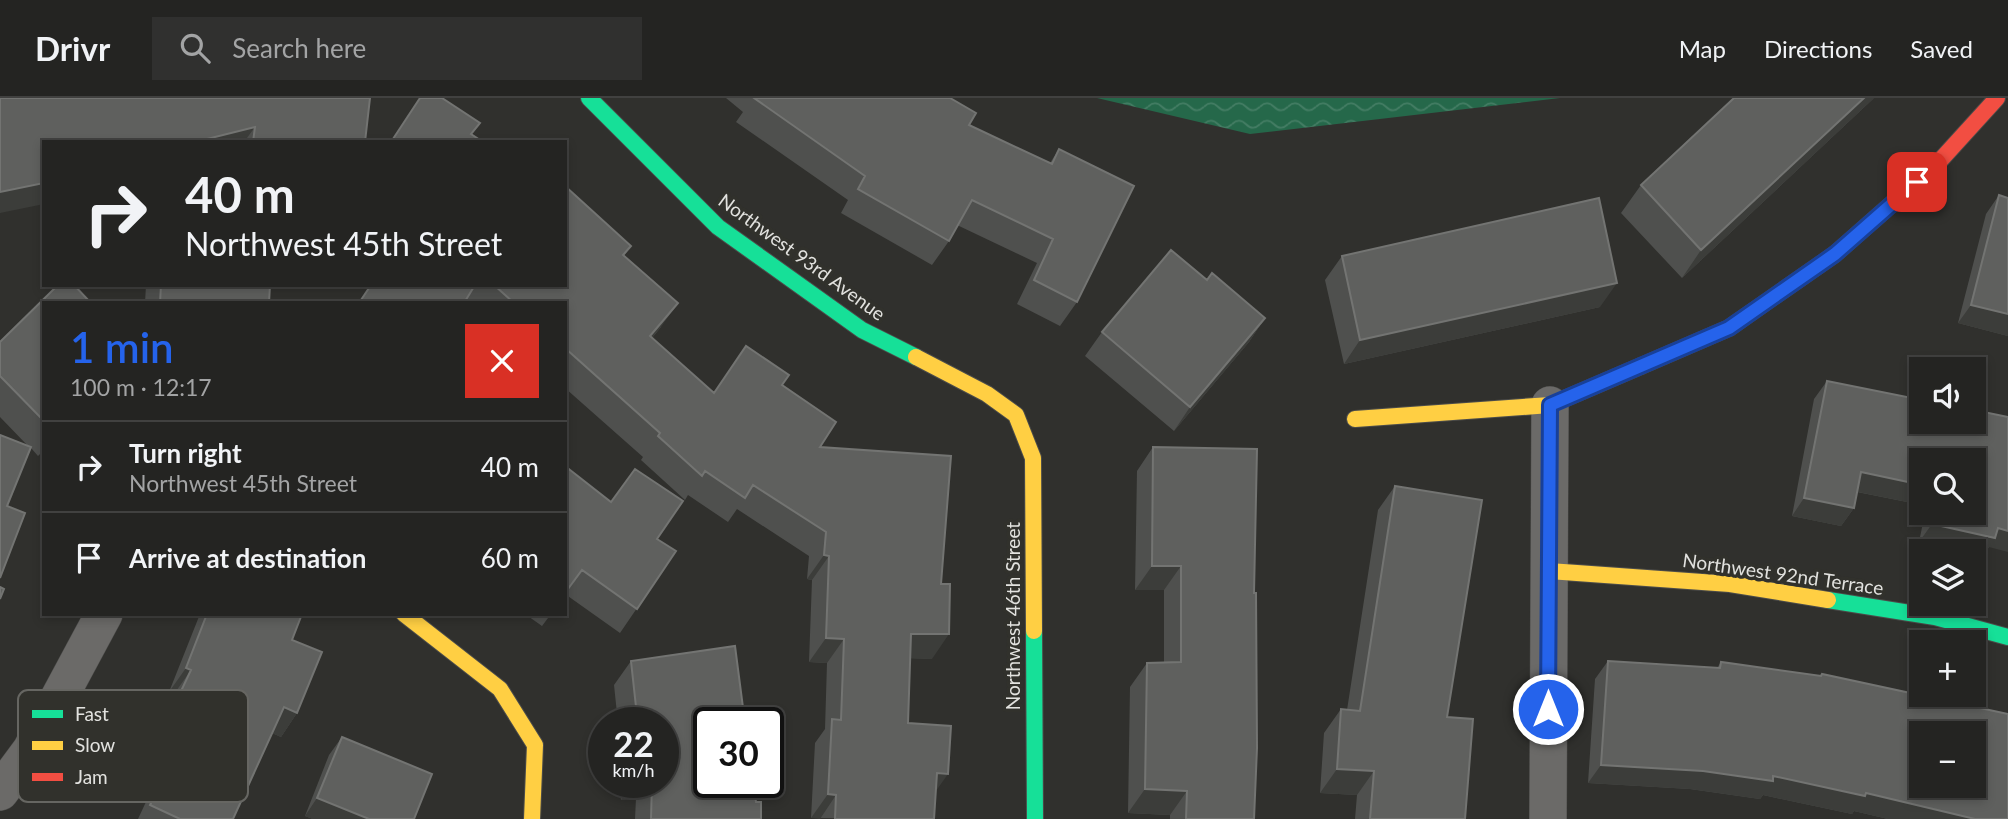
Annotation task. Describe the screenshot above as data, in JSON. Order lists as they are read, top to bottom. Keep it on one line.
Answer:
{"streets":{"street":["Northwest 93rd Avenue","Northwest 92nd Terrace","Northwest 46th Street"]},"crossings":[["Northwest 93rd Avenue","Northwest 46th Street"]],"legend":["Fast","Slow","Jam"],"page":{"header":"Drivr","search":"Search here","nav":["Map","Directions","Saved"],"turn":["40 m","Northwest 45th Street"],"heading":["1 min","100 m · 12:17"],"map_buttons":["+","−"],"list":[{"name":"Turn right","note":"Northwest 45th Street","value":"40 m"},{"name":"Arrive at destination","value":"60 m"}],"speed":"22 km/h","limit":"30"}}
